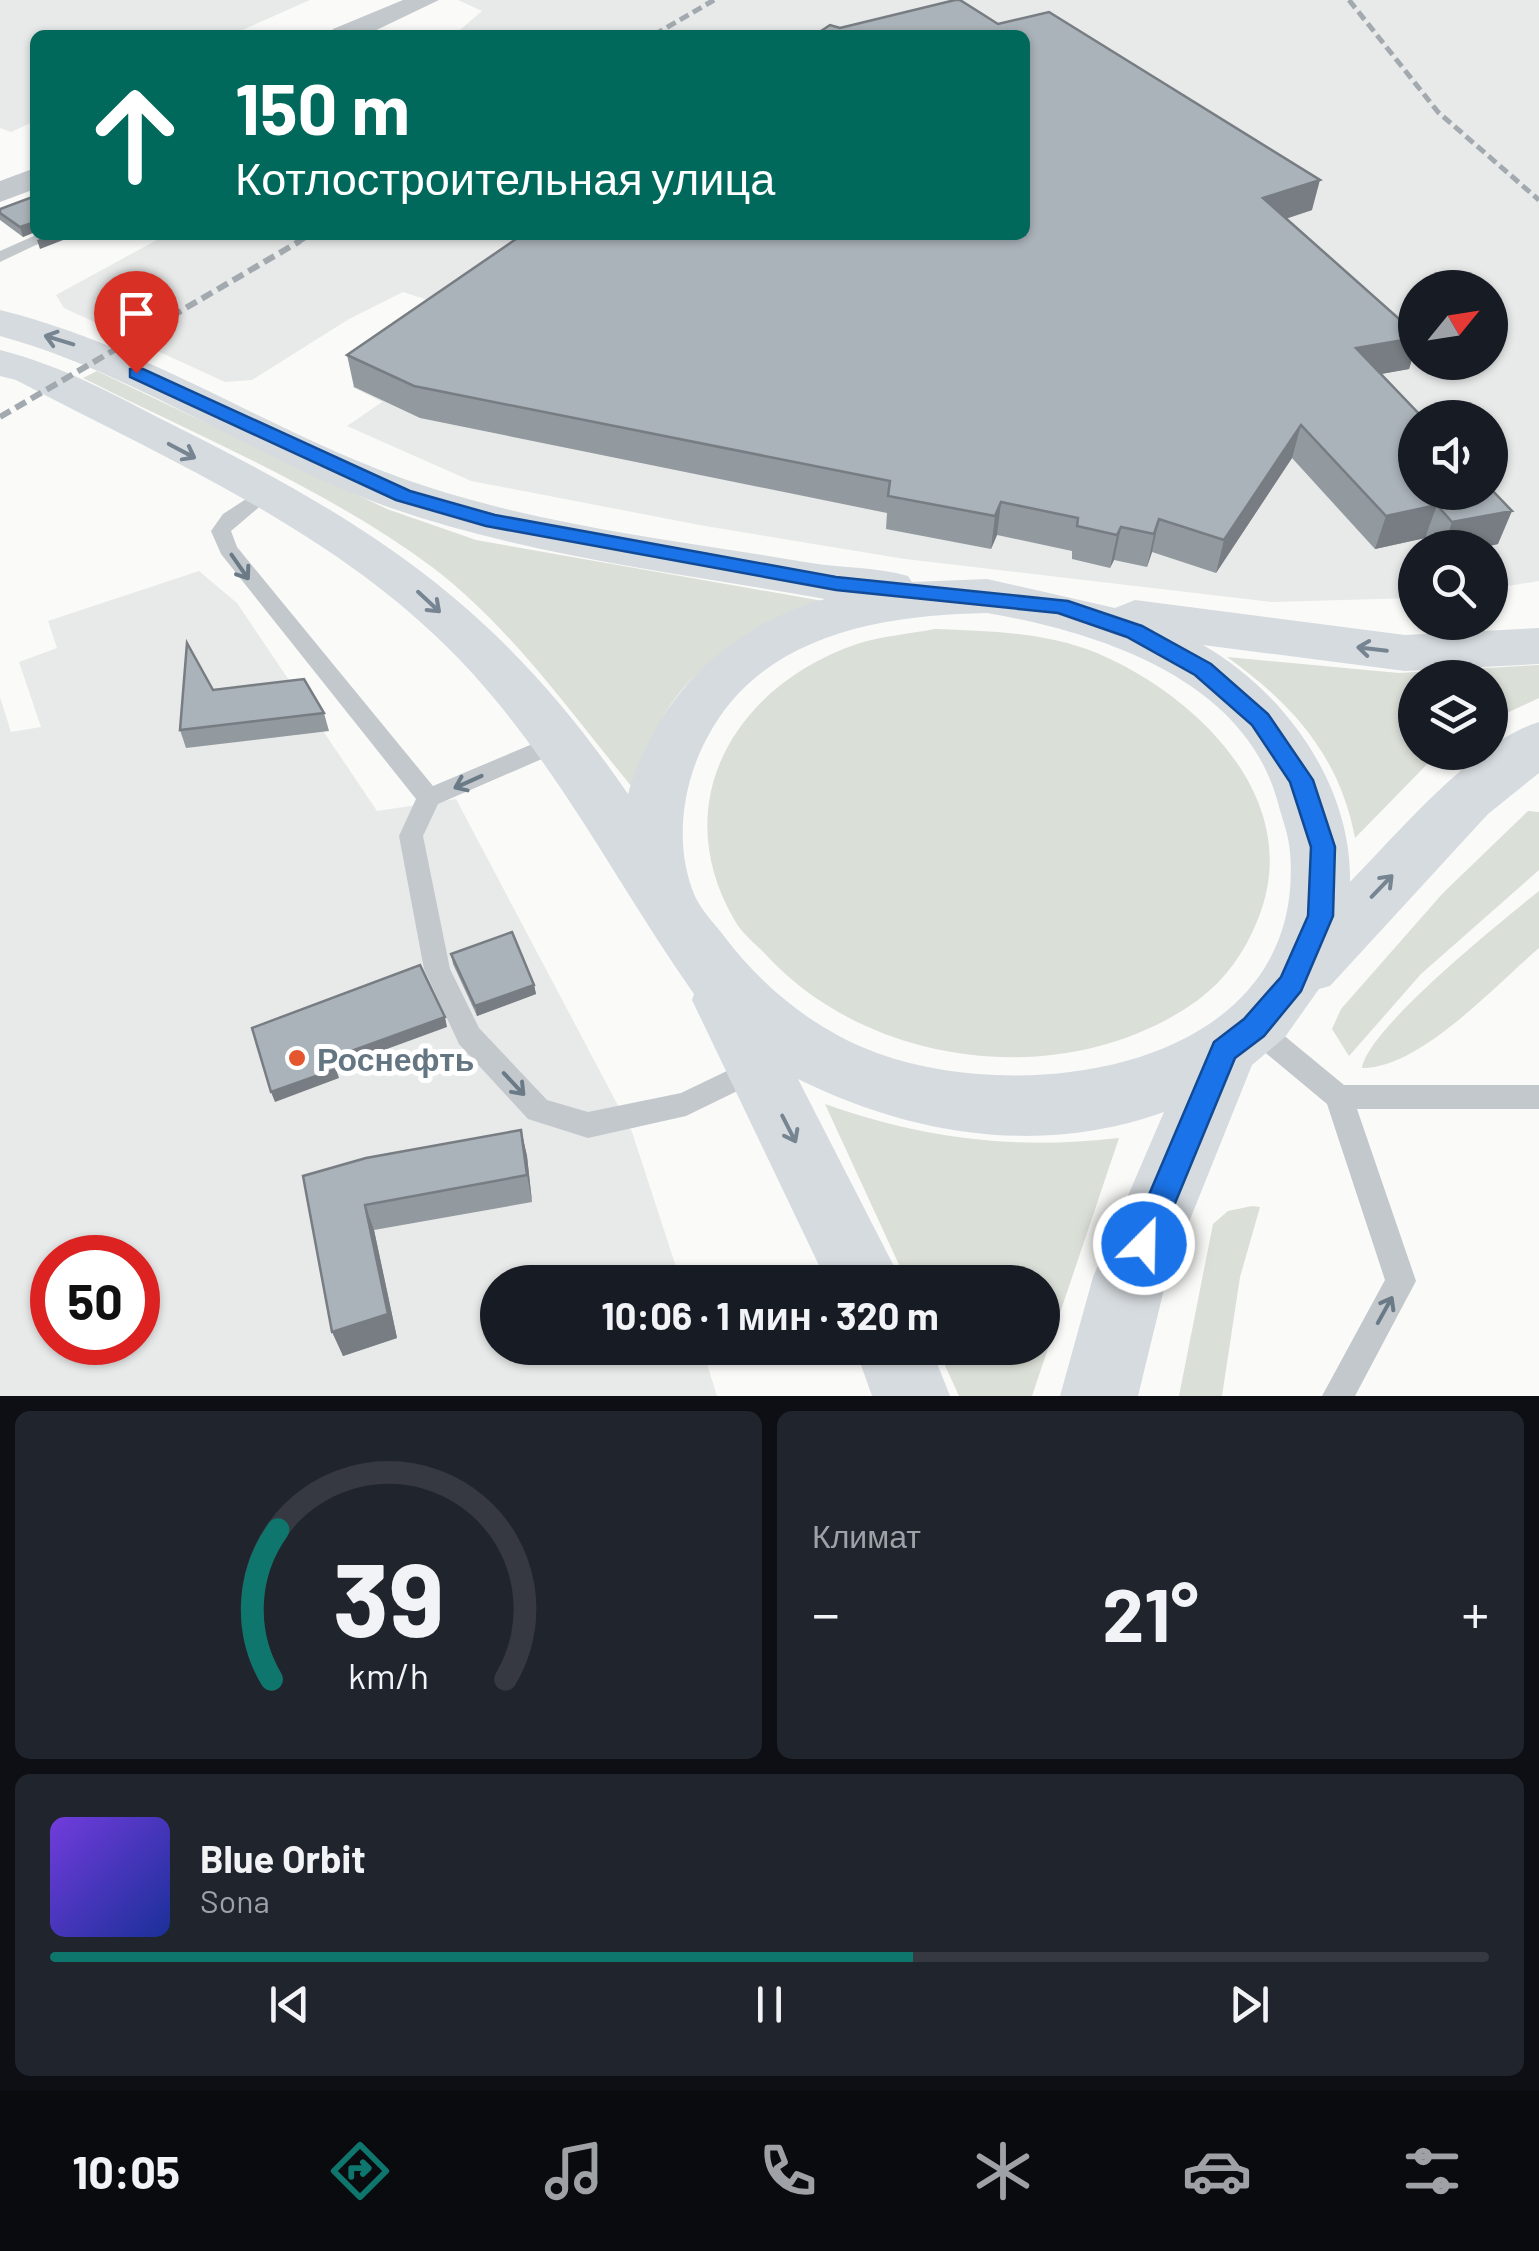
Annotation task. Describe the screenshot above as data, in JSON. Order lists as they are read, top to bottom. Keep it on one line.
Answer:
{"places":["Роснефть"],"north":"top right","page":{"turn":["150 m","Котлостроительная улица"],"limit":"50","trip":"10:06 · 1 мин · 320 m","tile":"Климат","heat":["−","21°","+"],"song":["Blue Orbit","Sona"],"tabs":"10:05","gauge":["39","km/h"]}}
